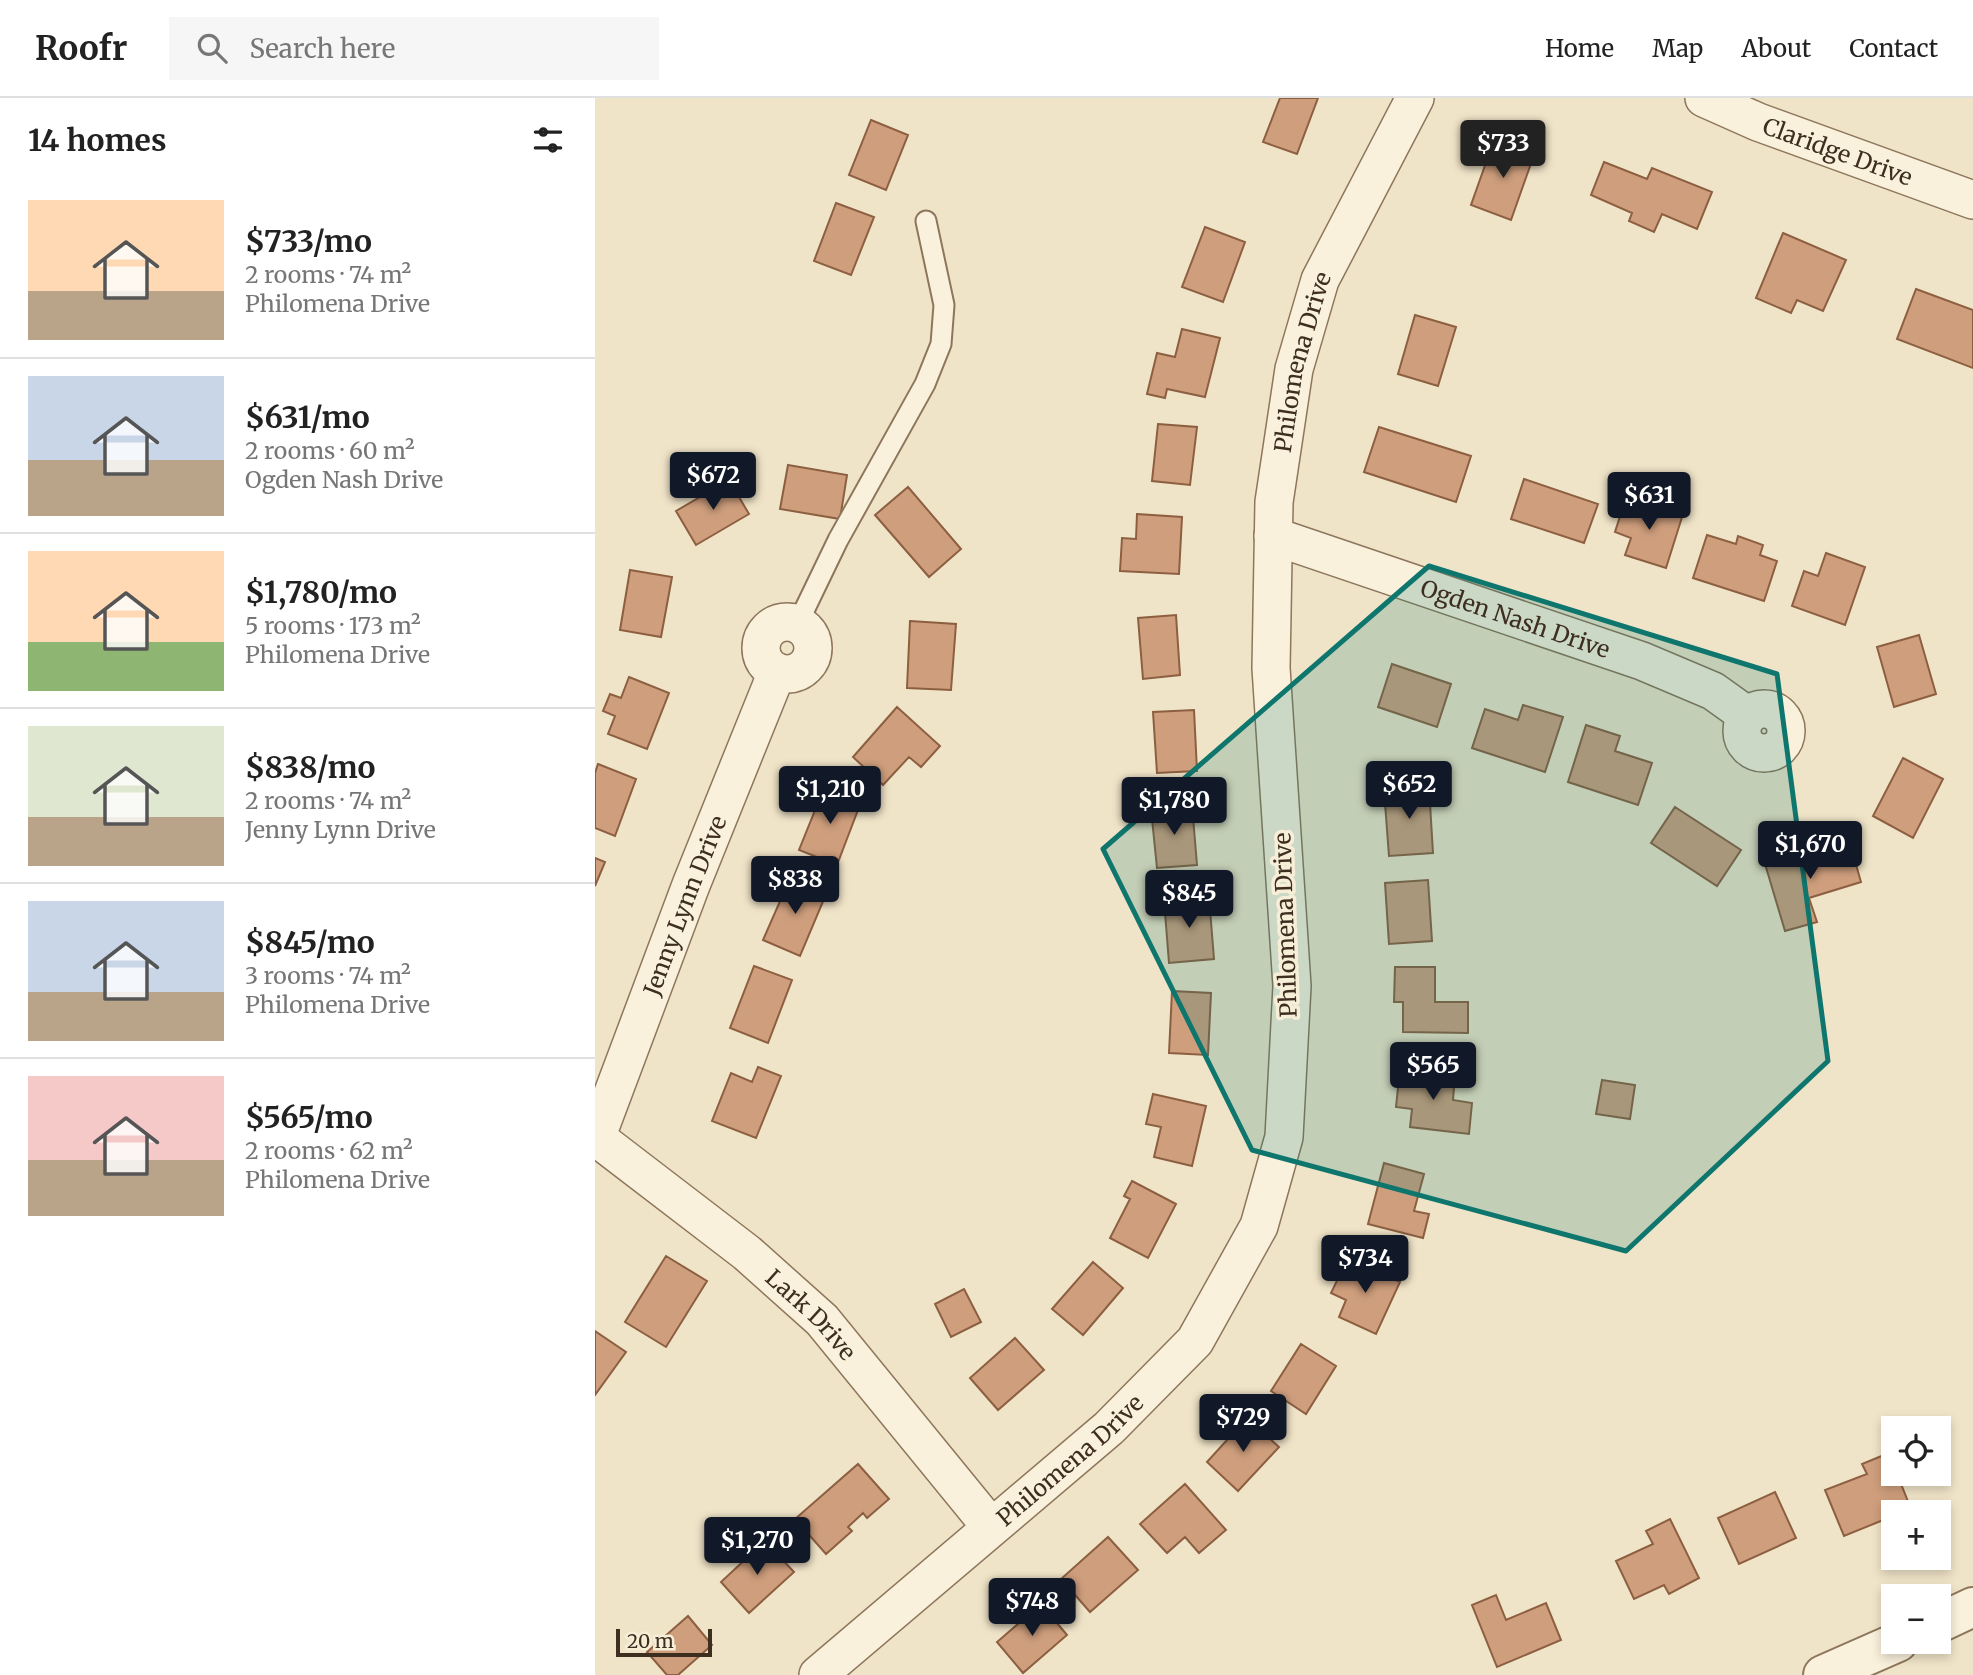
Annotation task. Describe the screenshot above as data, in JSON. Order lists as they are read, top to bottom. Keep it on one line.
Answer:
{"streets":{"street":["Claridge Drive","Philomena Drive","Ogden Nash Drive","Jenny Lynn Drive","Lark Drive"]},"crossings":[["Philomena Drive","Ogden Nash Drive"],["Philomena Drive","Lark Drive"],["Jenny Lynn Drive","Lark Drive"]],"scale_bar":"20 m","page":{"header":"Roofr","search":"Search here","nav":["Home","Map","About","Contact"],"heading":"14 homes","price":["$733","$672","$631","$652","$1,210","$1,780","$1,670","$838","$845","$565","$734","$729","$1,270","$748"],"list":[{"name":"$733/mo","note":"2 rooms · 74 m² · Philomena Drive"},{"name":"$631/mo","note":"2 rooms · 60 m² · Ogden Nash Drive"},{"name":"$1,780/mo","note":"5 rooms · 173 m² · Philomena Drive"},{"name":"$838/mo","note":"2 rooms · 74 m² · Jenny Lynn Drive"},{"name":"$845/mo","note":"3 rooms · 74 m² · Philomena Drive"},{"name":"$565/mo","note":"2 rooms · 62 m² · Philomena Drive"}],"map_buttons":["+","−"],"scale":"20 m"}}
